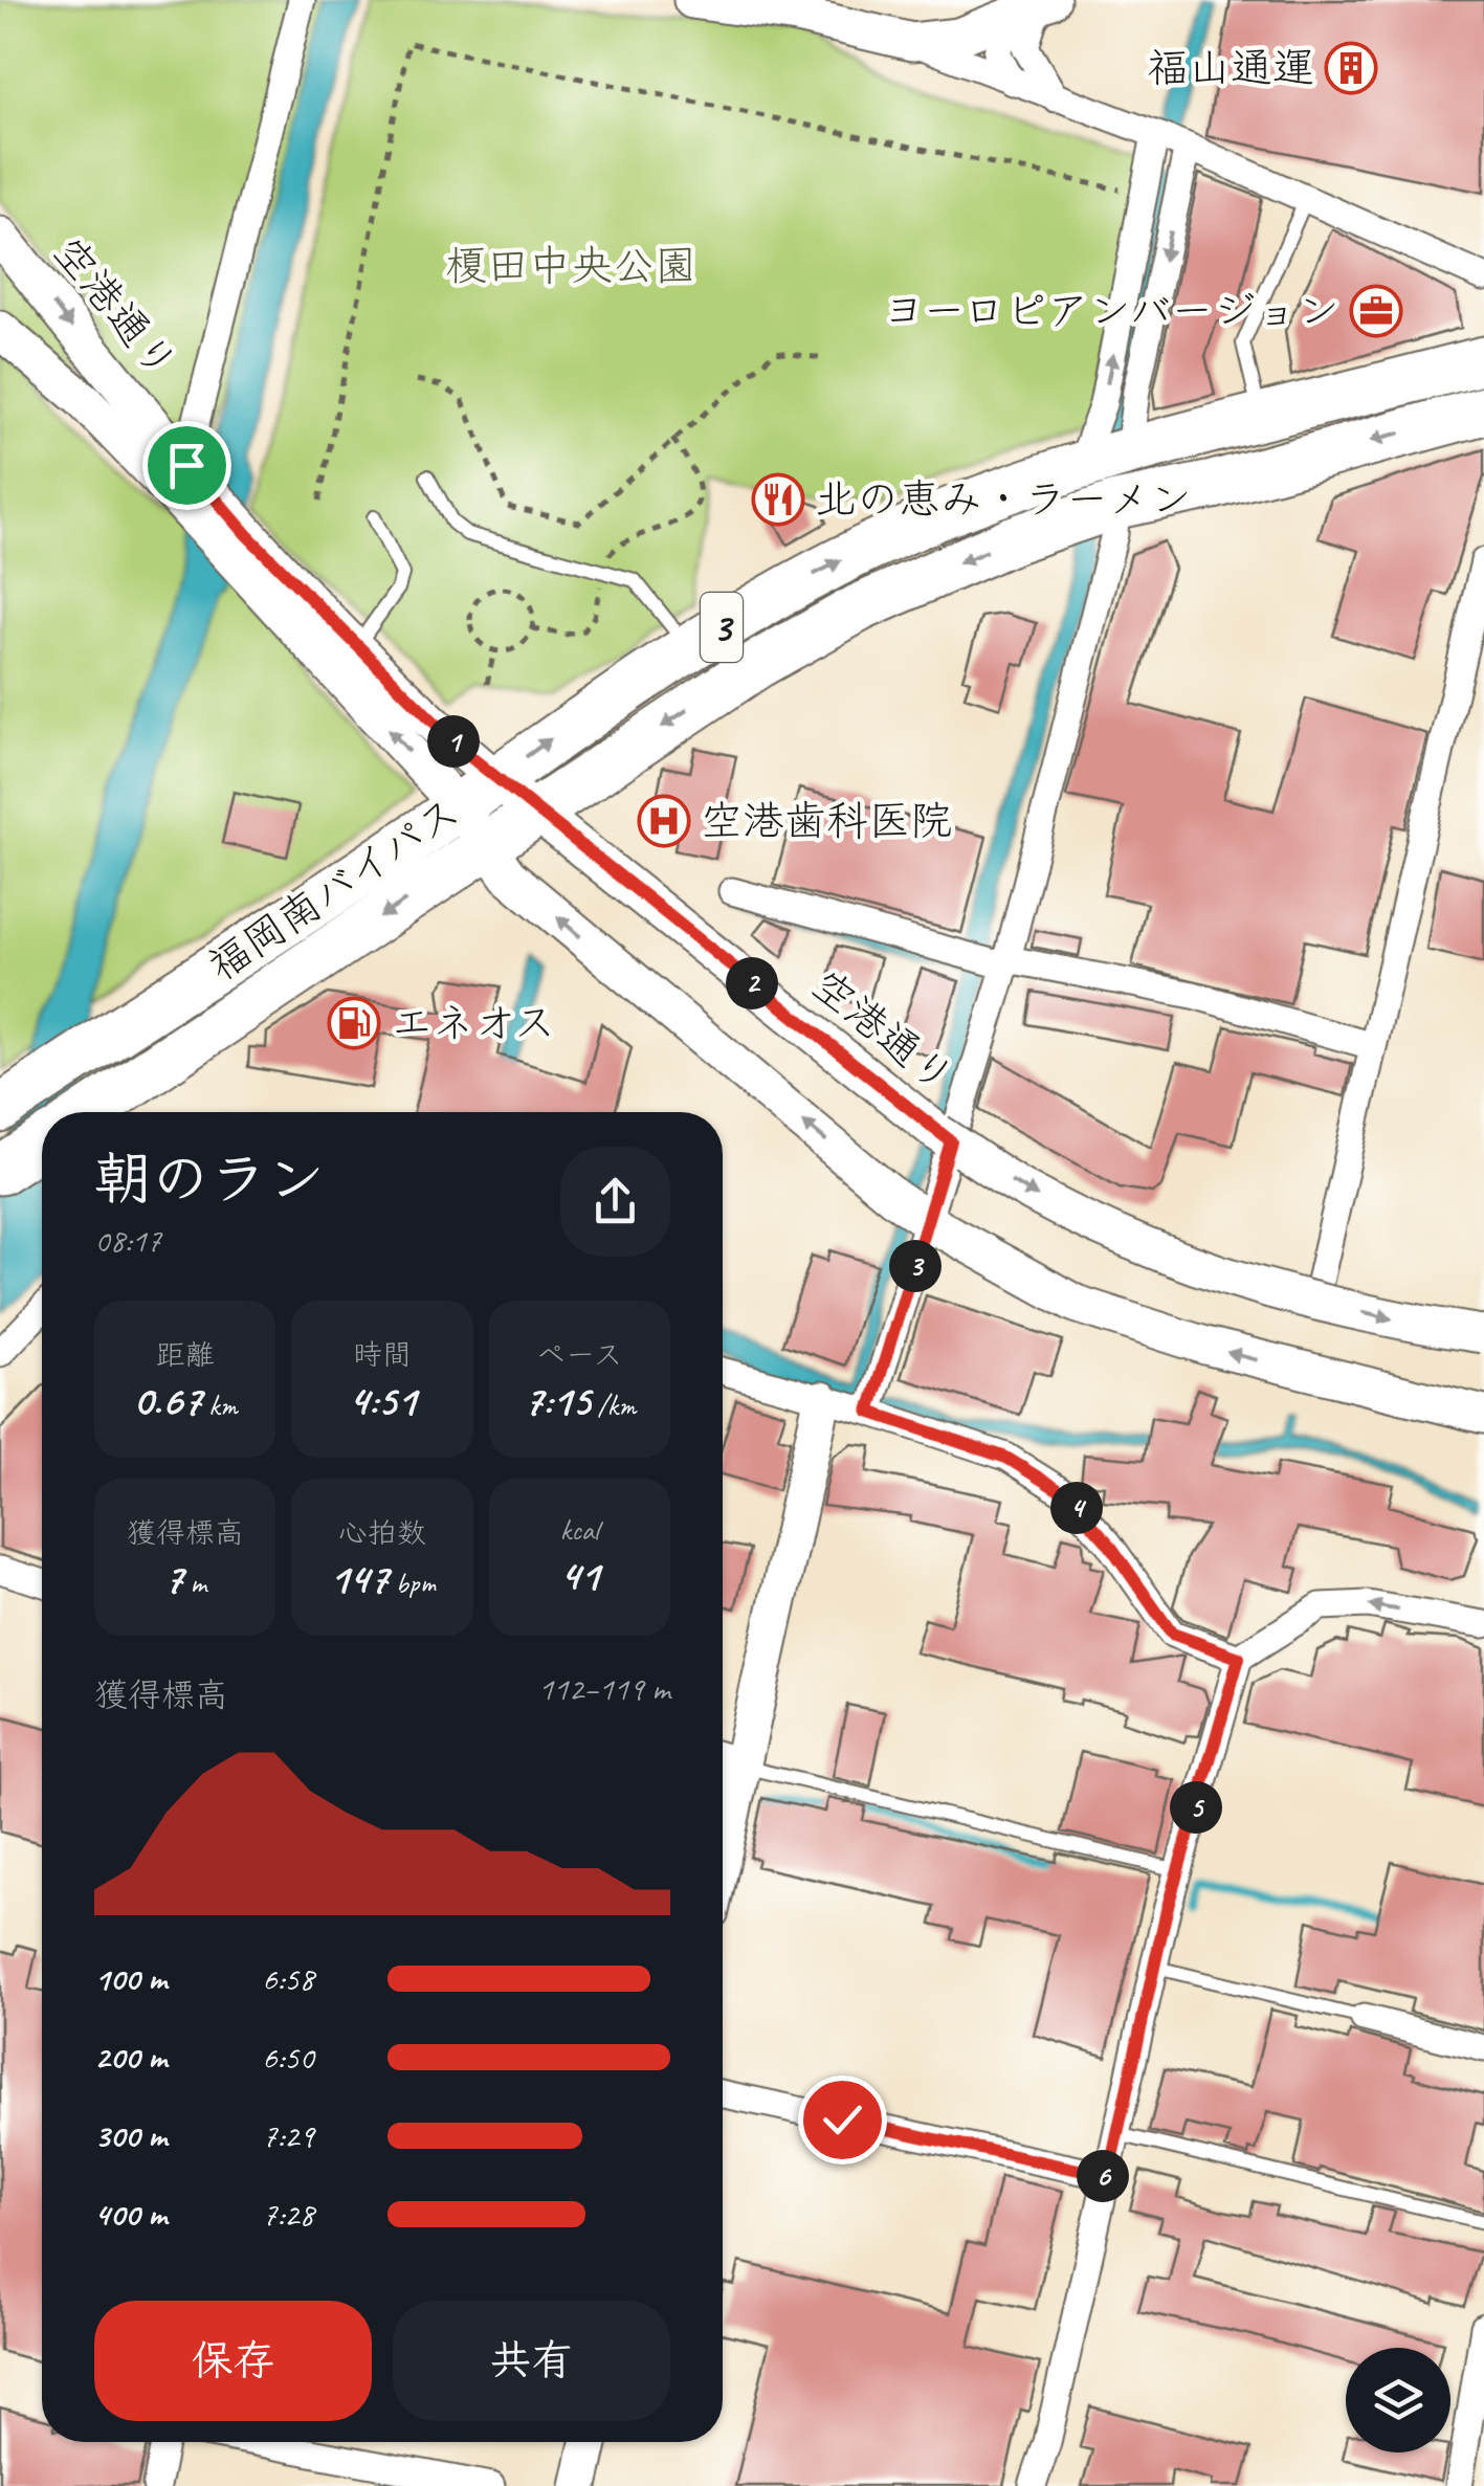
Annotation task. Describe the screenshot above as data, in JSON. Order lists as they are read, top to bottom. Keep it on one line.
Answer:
{"streets":{"highway":["3","福岡南バイパス"],"street":["空港通り"]},"crossings":[["空港通り","福岡南バイパス"]],"parks":["榎田中央公園"],"places":{"building":["福山通運"],"office":["ヨーロピアンバージョン"],"restaurant":["北の恵み・ラーメン"],"hospital":["空港歯科医院"],"fuel station":["エネオス"]},"page":{"pins":["1","2","3","4","5","6"],"heading":["朝のラン","08:17"],"stats":[["距離","0.67 km"],["時間","4:51"],["ペース","7:15 /km"],["獲得標高","7 m"],["心拍数","147 bpm"],["kcal","41"]],"chart":["獲得標高","112–119 m"],"list":[{"name":"100 m","note":"6:58"},{"name":"200 m","note":"6:50"},{"name":"300 m","note":"7:29"},{"name":"400 m","note":"7:28"}],"buttons":["保存","共有"]}}
